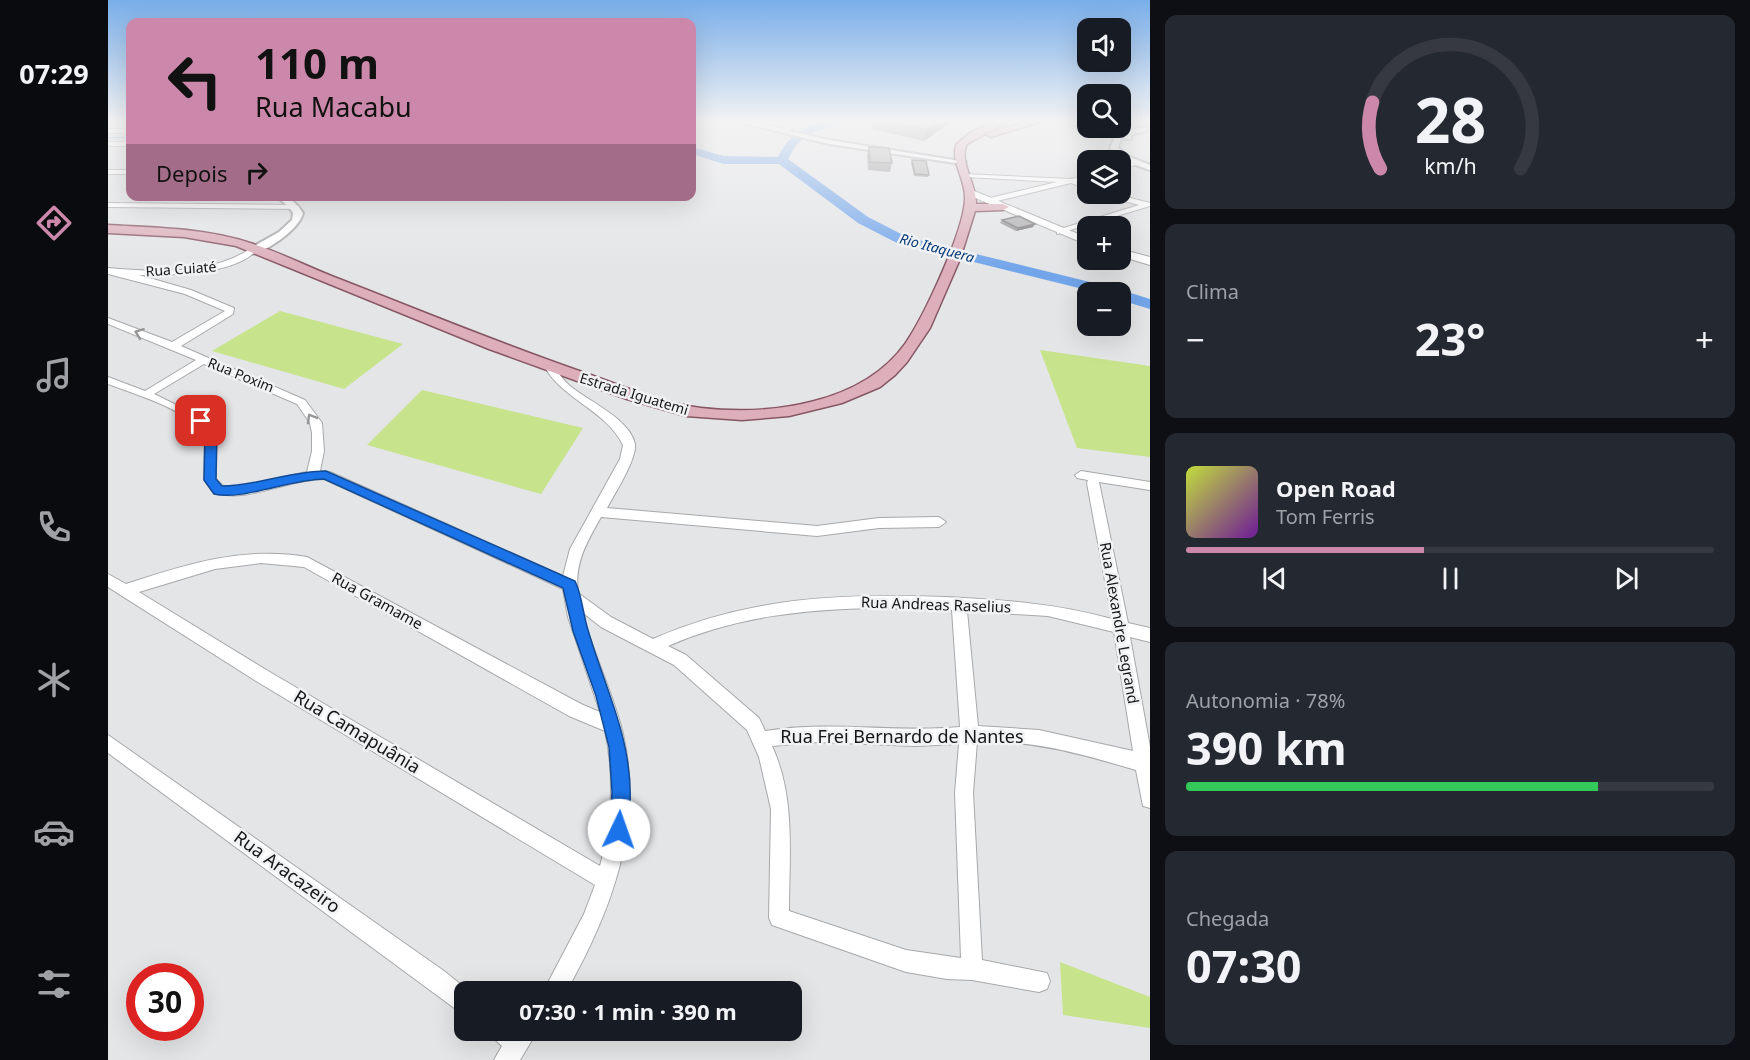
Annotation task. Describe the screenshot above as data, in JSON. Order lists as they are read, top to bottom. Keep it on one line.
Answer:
{"streets":{"main road":["Estrada Iguatemi"],"street":["Rua Cuiaté","Rua Poxim","Rua Gramame","Rua Andreas Raselius","Rua Alexandre Legrand","Rua Camapuânia","Rua Frei Bernardo de Nantes","Rua Aracazeiro"]},"crossings":[["Rua Cuiaté","Estrada Iguatemi"],["Rua Gramame","Rua Camapuânia"],["Rua Andreas Raselius","Rua Alexandre Legrand"],["Rua Alexandre Legrand","Rua Frei Bernardo de Nantes"]],"one_way":["Rua Poxim"],"water":["Rio Itaquera"],"page":{"tabs":"07:29","map_buttons":["+","−"],"turn":["110 m","Rua Macabu"],"then":"Depois","tile":["Clima",["Autonomia · 78%","390 km"],["Chegada","07:30"]],"heat":["−","23°","+"],"song":["Open Road","Tom Ferris"],"limit":"30","trip":"07:30 · 1 min · 390 m","gauge":["28","km/h"]}}
